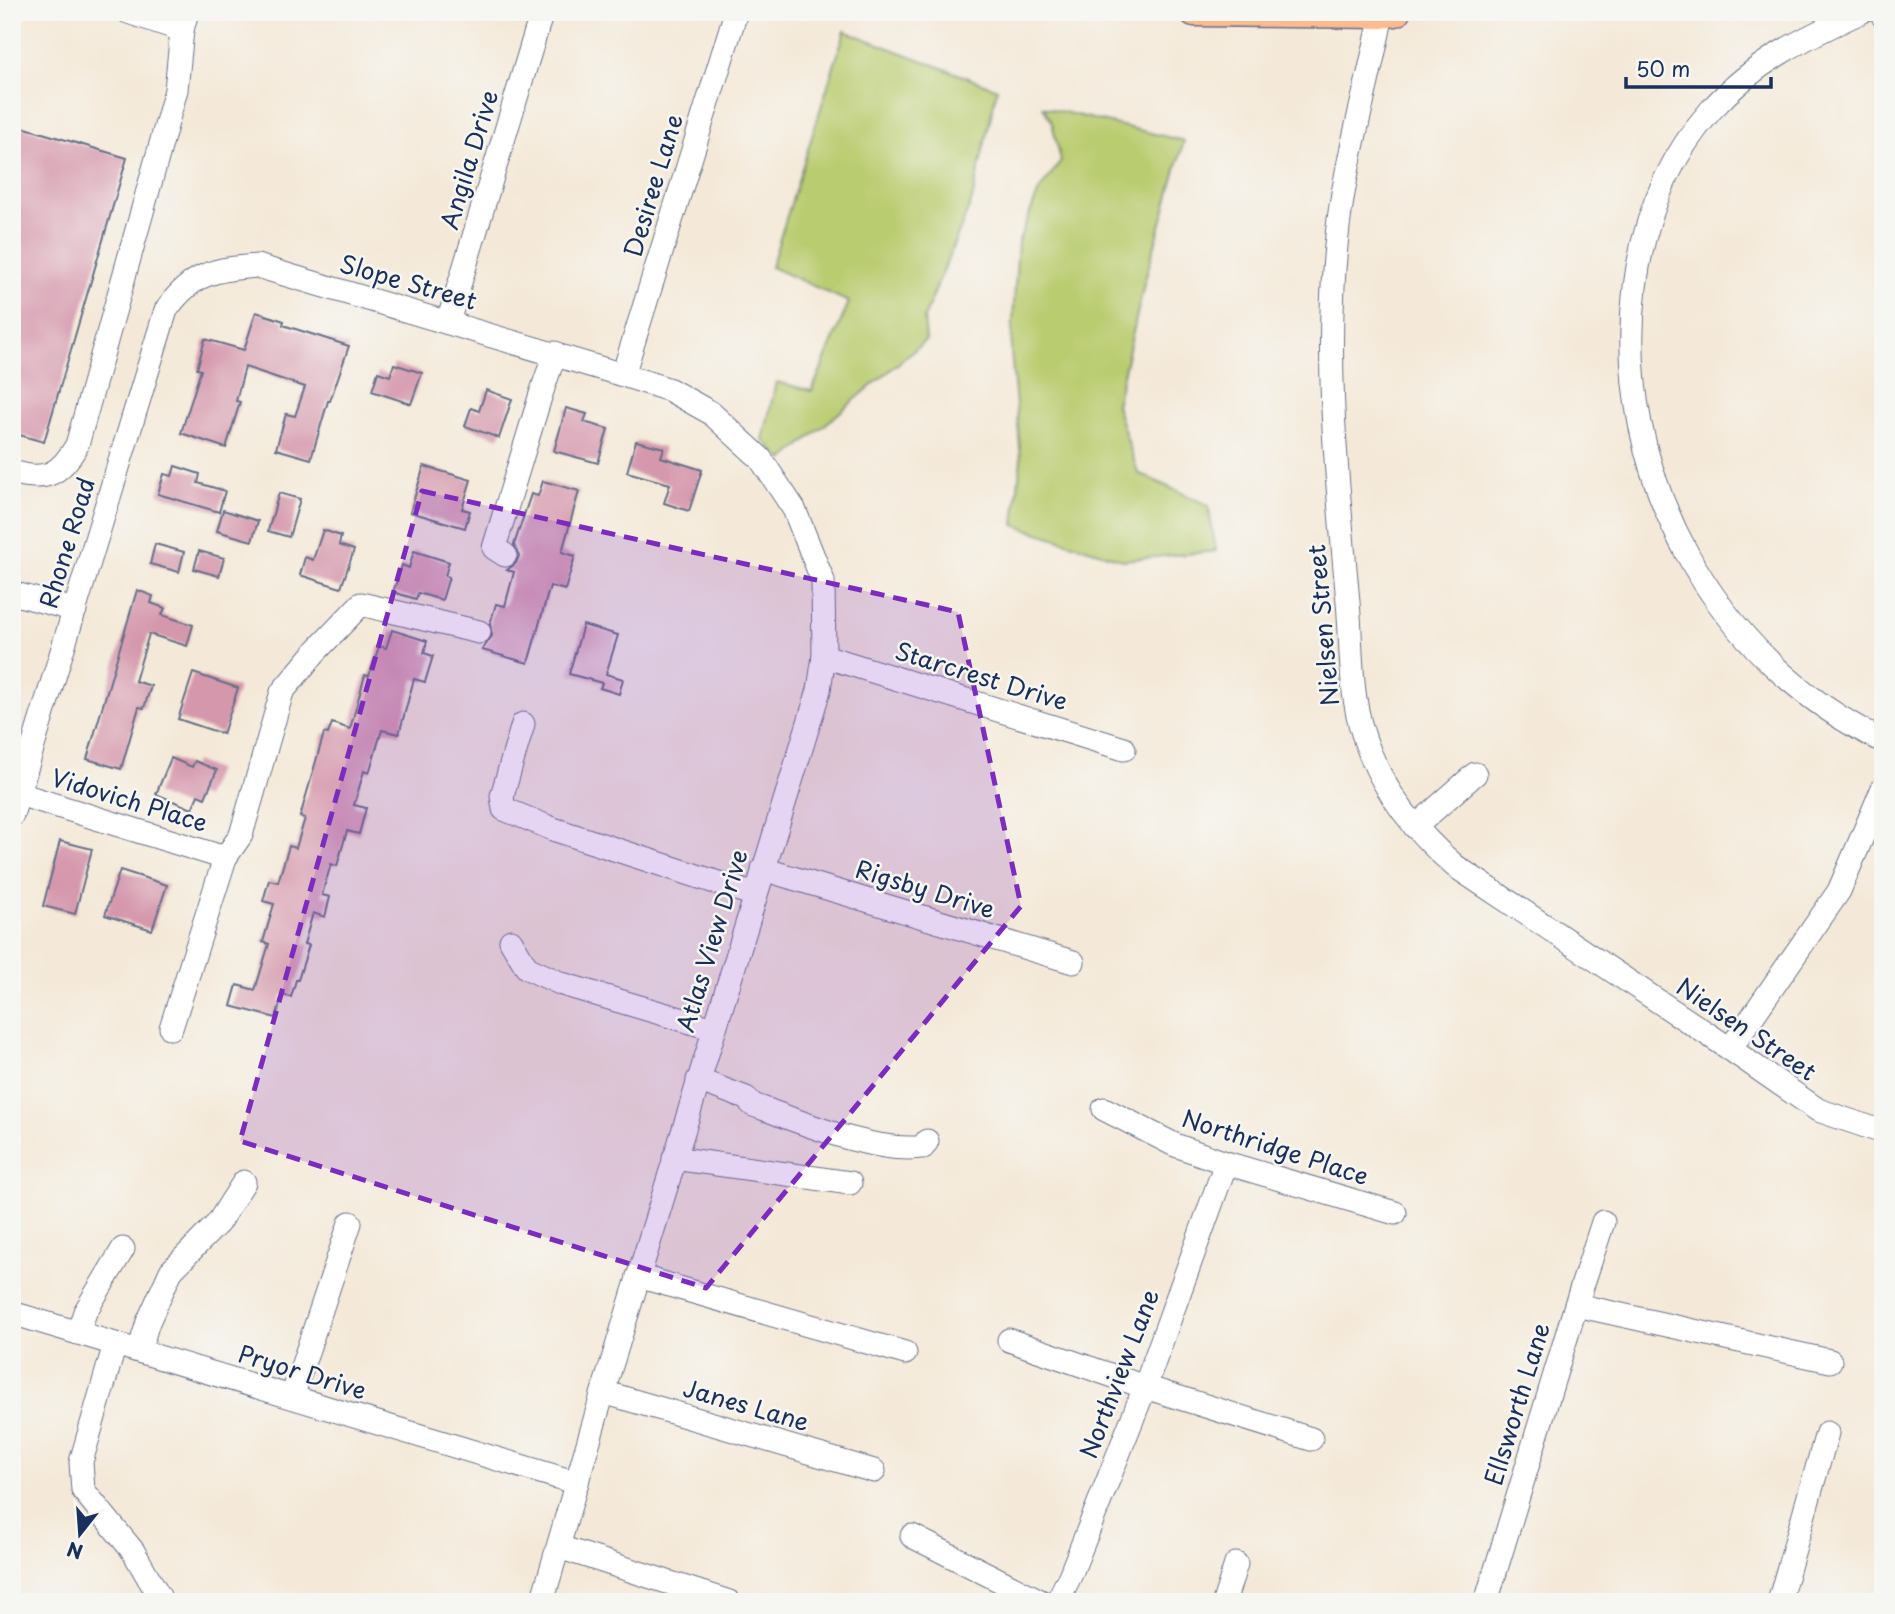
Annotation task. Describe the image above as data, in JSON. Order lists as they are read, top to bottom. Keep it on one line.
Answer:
{"streets":{"street":["Angila Drive","Desiree Lane","Slope Street","Rhone Road","Nielsen Street","Starcrest Drive","Vidovich Place","Rigsby Drive","Atlas View Drive","Northridge Place","Pryor Drive","Northview Lane","Ellsworth Lane","Janes Lane"]},"crossings":[["Angila Drive","Slope Street"],["Desiree Lane","Slope Street"],["Desiree Lane","Atlas View Drive"],["Slope Street","Rhone Road"],["Slope Street","Atlas View Drive"],["Rhone Road","Vidovich Place"],["Starcrest Drive","Atlas View Drive"],["Rigsby Drive","Atlas View Drive"],["Atlas View Drive","Pryor Drive"],["Atlas View Drive","Janes Lane"],["Northridge Place","Northview Lane"]],"scale_bar":"50 m","north":"bottom"}
